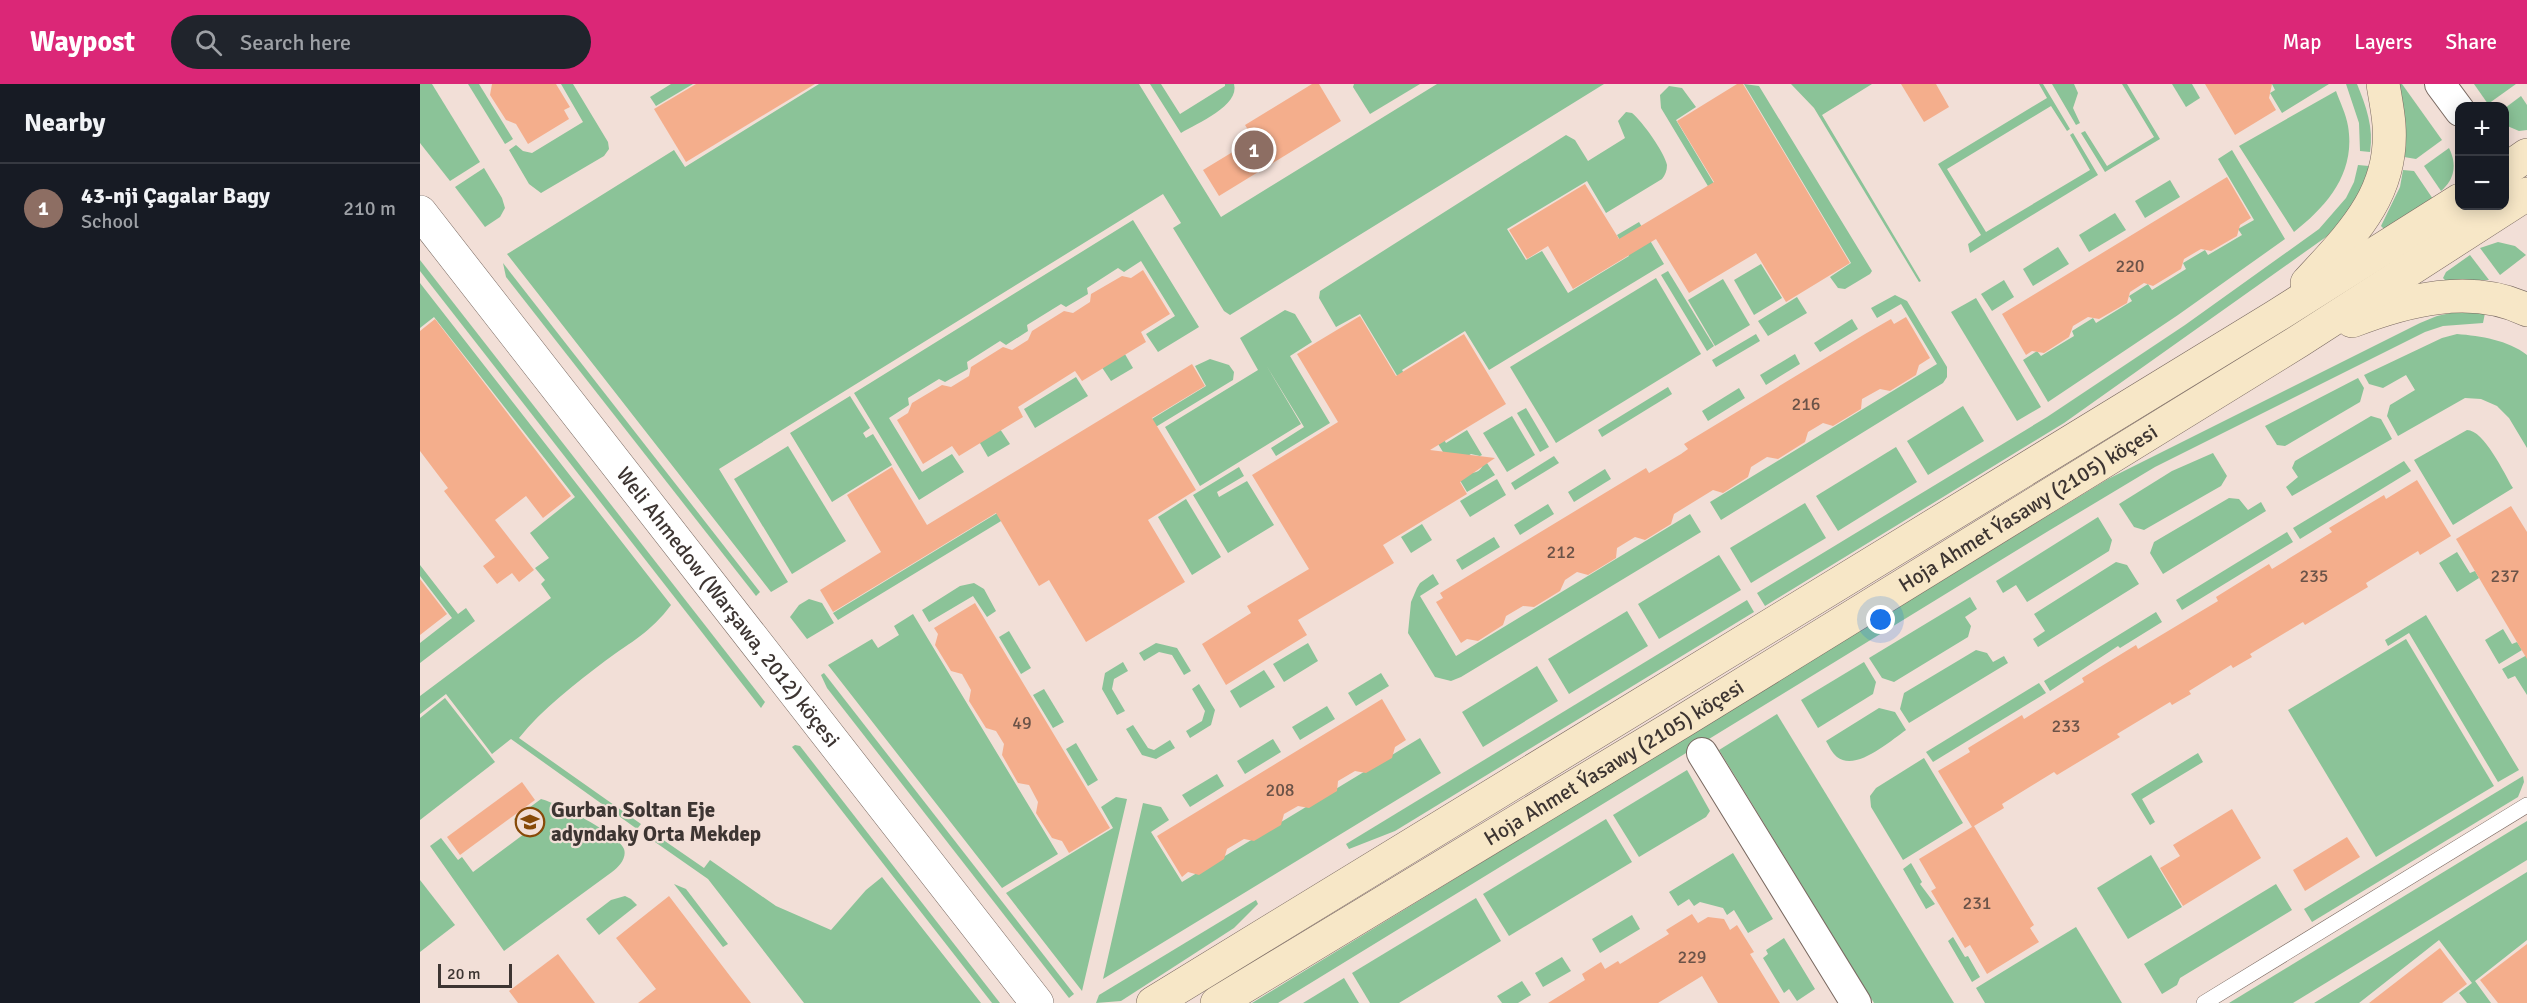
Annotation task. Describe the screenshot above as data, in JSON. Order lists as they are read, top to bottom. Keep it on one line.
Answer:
{"streets":{"main road":["Hoja Ahmet Ýasawy (2105) köçesi"],"street":["Weli Ahmedow (Warşawa, 2012) köçesi"]},"places":{"school or university":["Gurban Soltan Eje adyndaky Orta Mekdep"]},"house_numbers":["220","216","212","235","237","49","233","208","231","229"],"scale_bar":"20 m","page":{"header":"Waypost","search":"Search here","nav":["Map","Layers","Share"],"heading":"Nearby","map_buttons":["+","−"],"pins":"1","list":[{"mark":"1","name":"43-nji Çagalar Bagy","note":"School","value":"210 m"}],"scale":"20 m"}}
